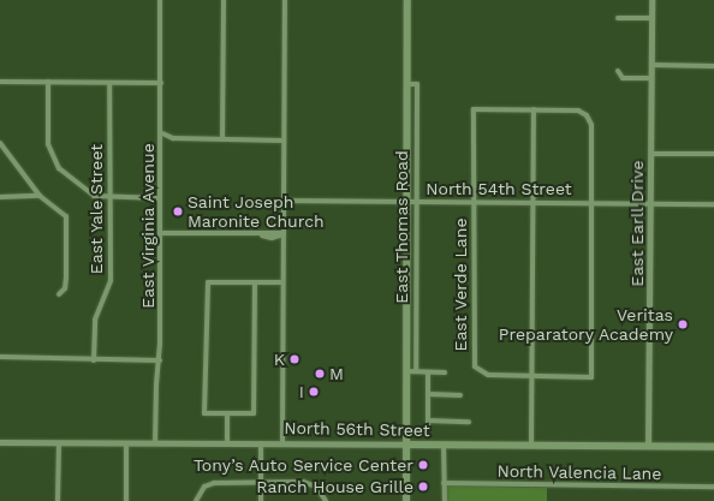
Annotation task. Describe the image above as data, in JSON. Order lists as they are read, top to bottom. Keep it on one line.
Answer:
{"streets":{"main road":["East Thomas Road","North 56th Street"],"street":["North 54th Street","East Yale Street","East Earll Drive","East Virginia Avenue","East Verde Lane","North Valencia Lane"]},"crossings":[["North 54th Street","East Earll Drive"],["North 54th Street","East Thomas Road"],["North 54th Street","East Verde Lane"],["East Earll Drive","North 56th Street"],["East Virginia Avenue","North 56th Street"],["East Thomas Road","North 56th Street"]],"places":["Saint Joseph Maronite Church","Veritas Preparatory Academy","K","M","I","Tony’s Auto Service Center","Ranch House Grille"]}
